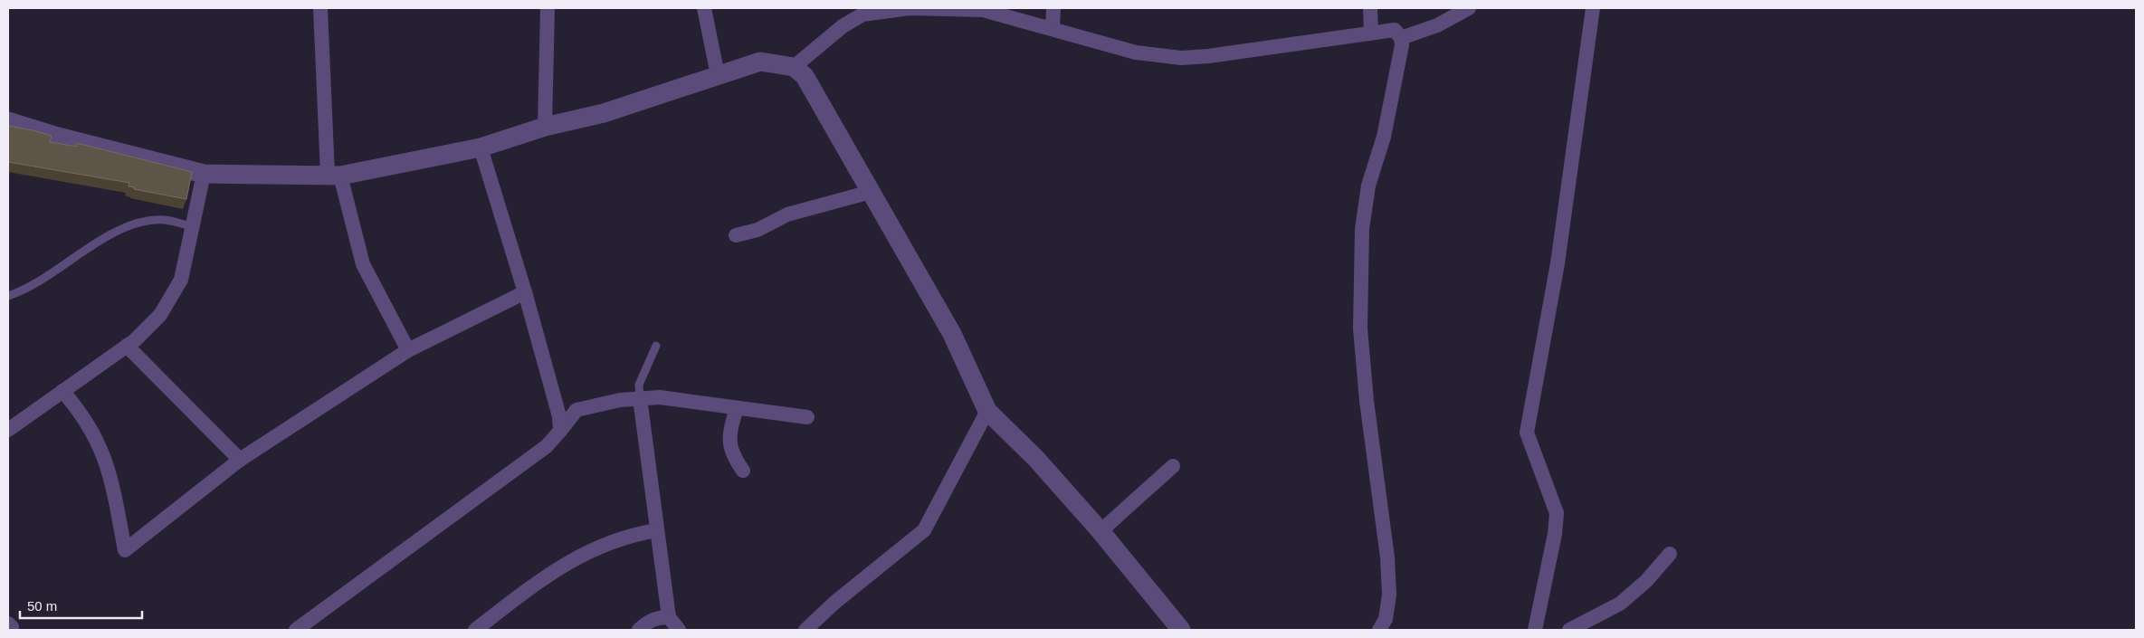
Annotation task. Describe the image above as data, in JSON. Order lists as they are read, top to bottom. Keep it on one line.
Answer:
{"scale_bar":"50 m"}
